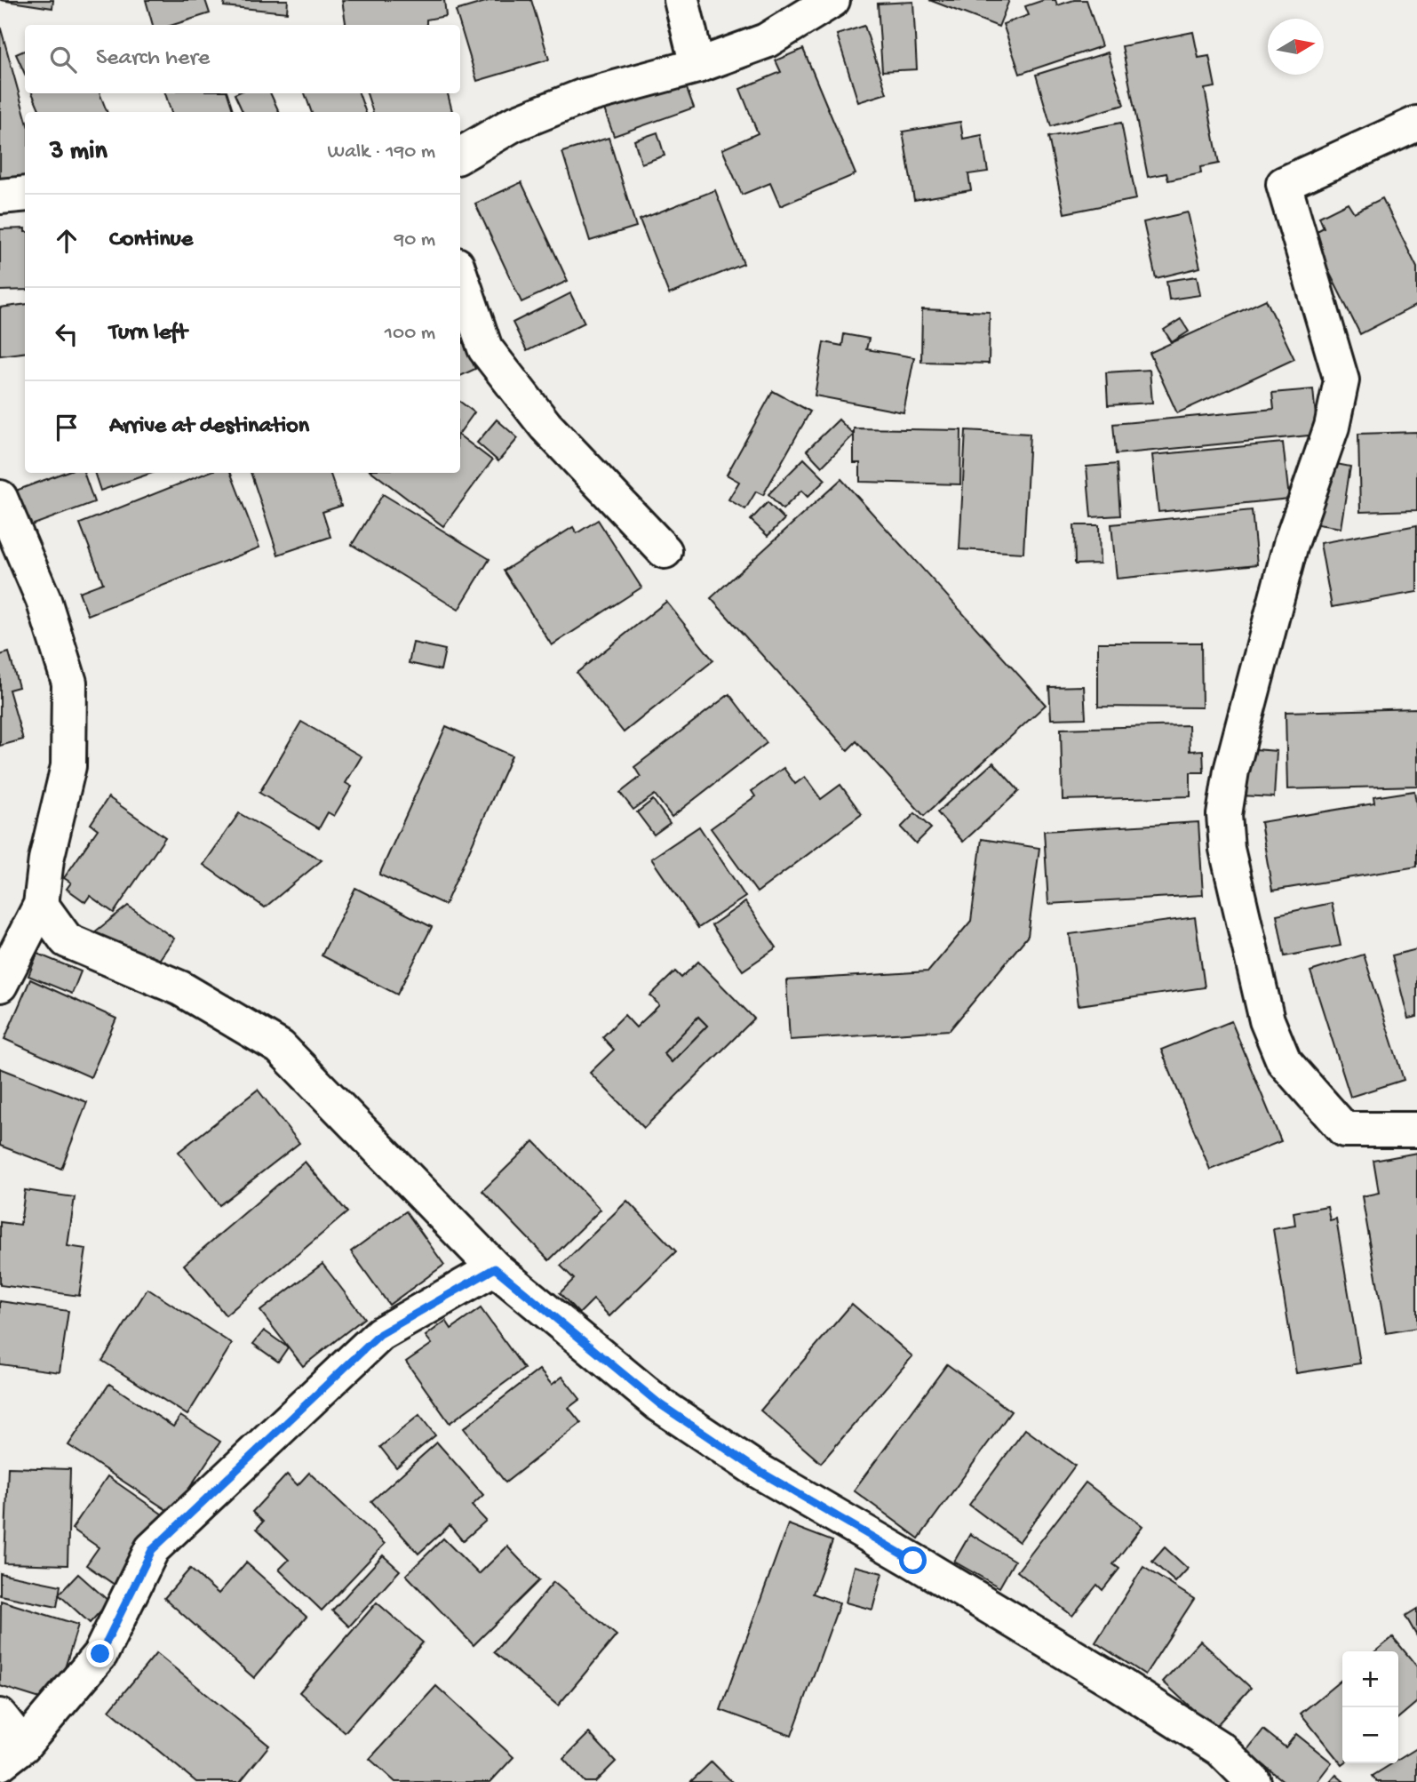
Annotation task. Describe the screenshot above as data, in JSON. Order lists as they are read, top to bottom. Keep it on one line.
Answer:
{"north":"right","page":{"search":"Search here","heading":["3 min","Walk · 190 m"],"list":[["Continue","90 m"],["Turn left","100 m"],"Arrive at destination"],"map_buttons":["+","−"]}}
